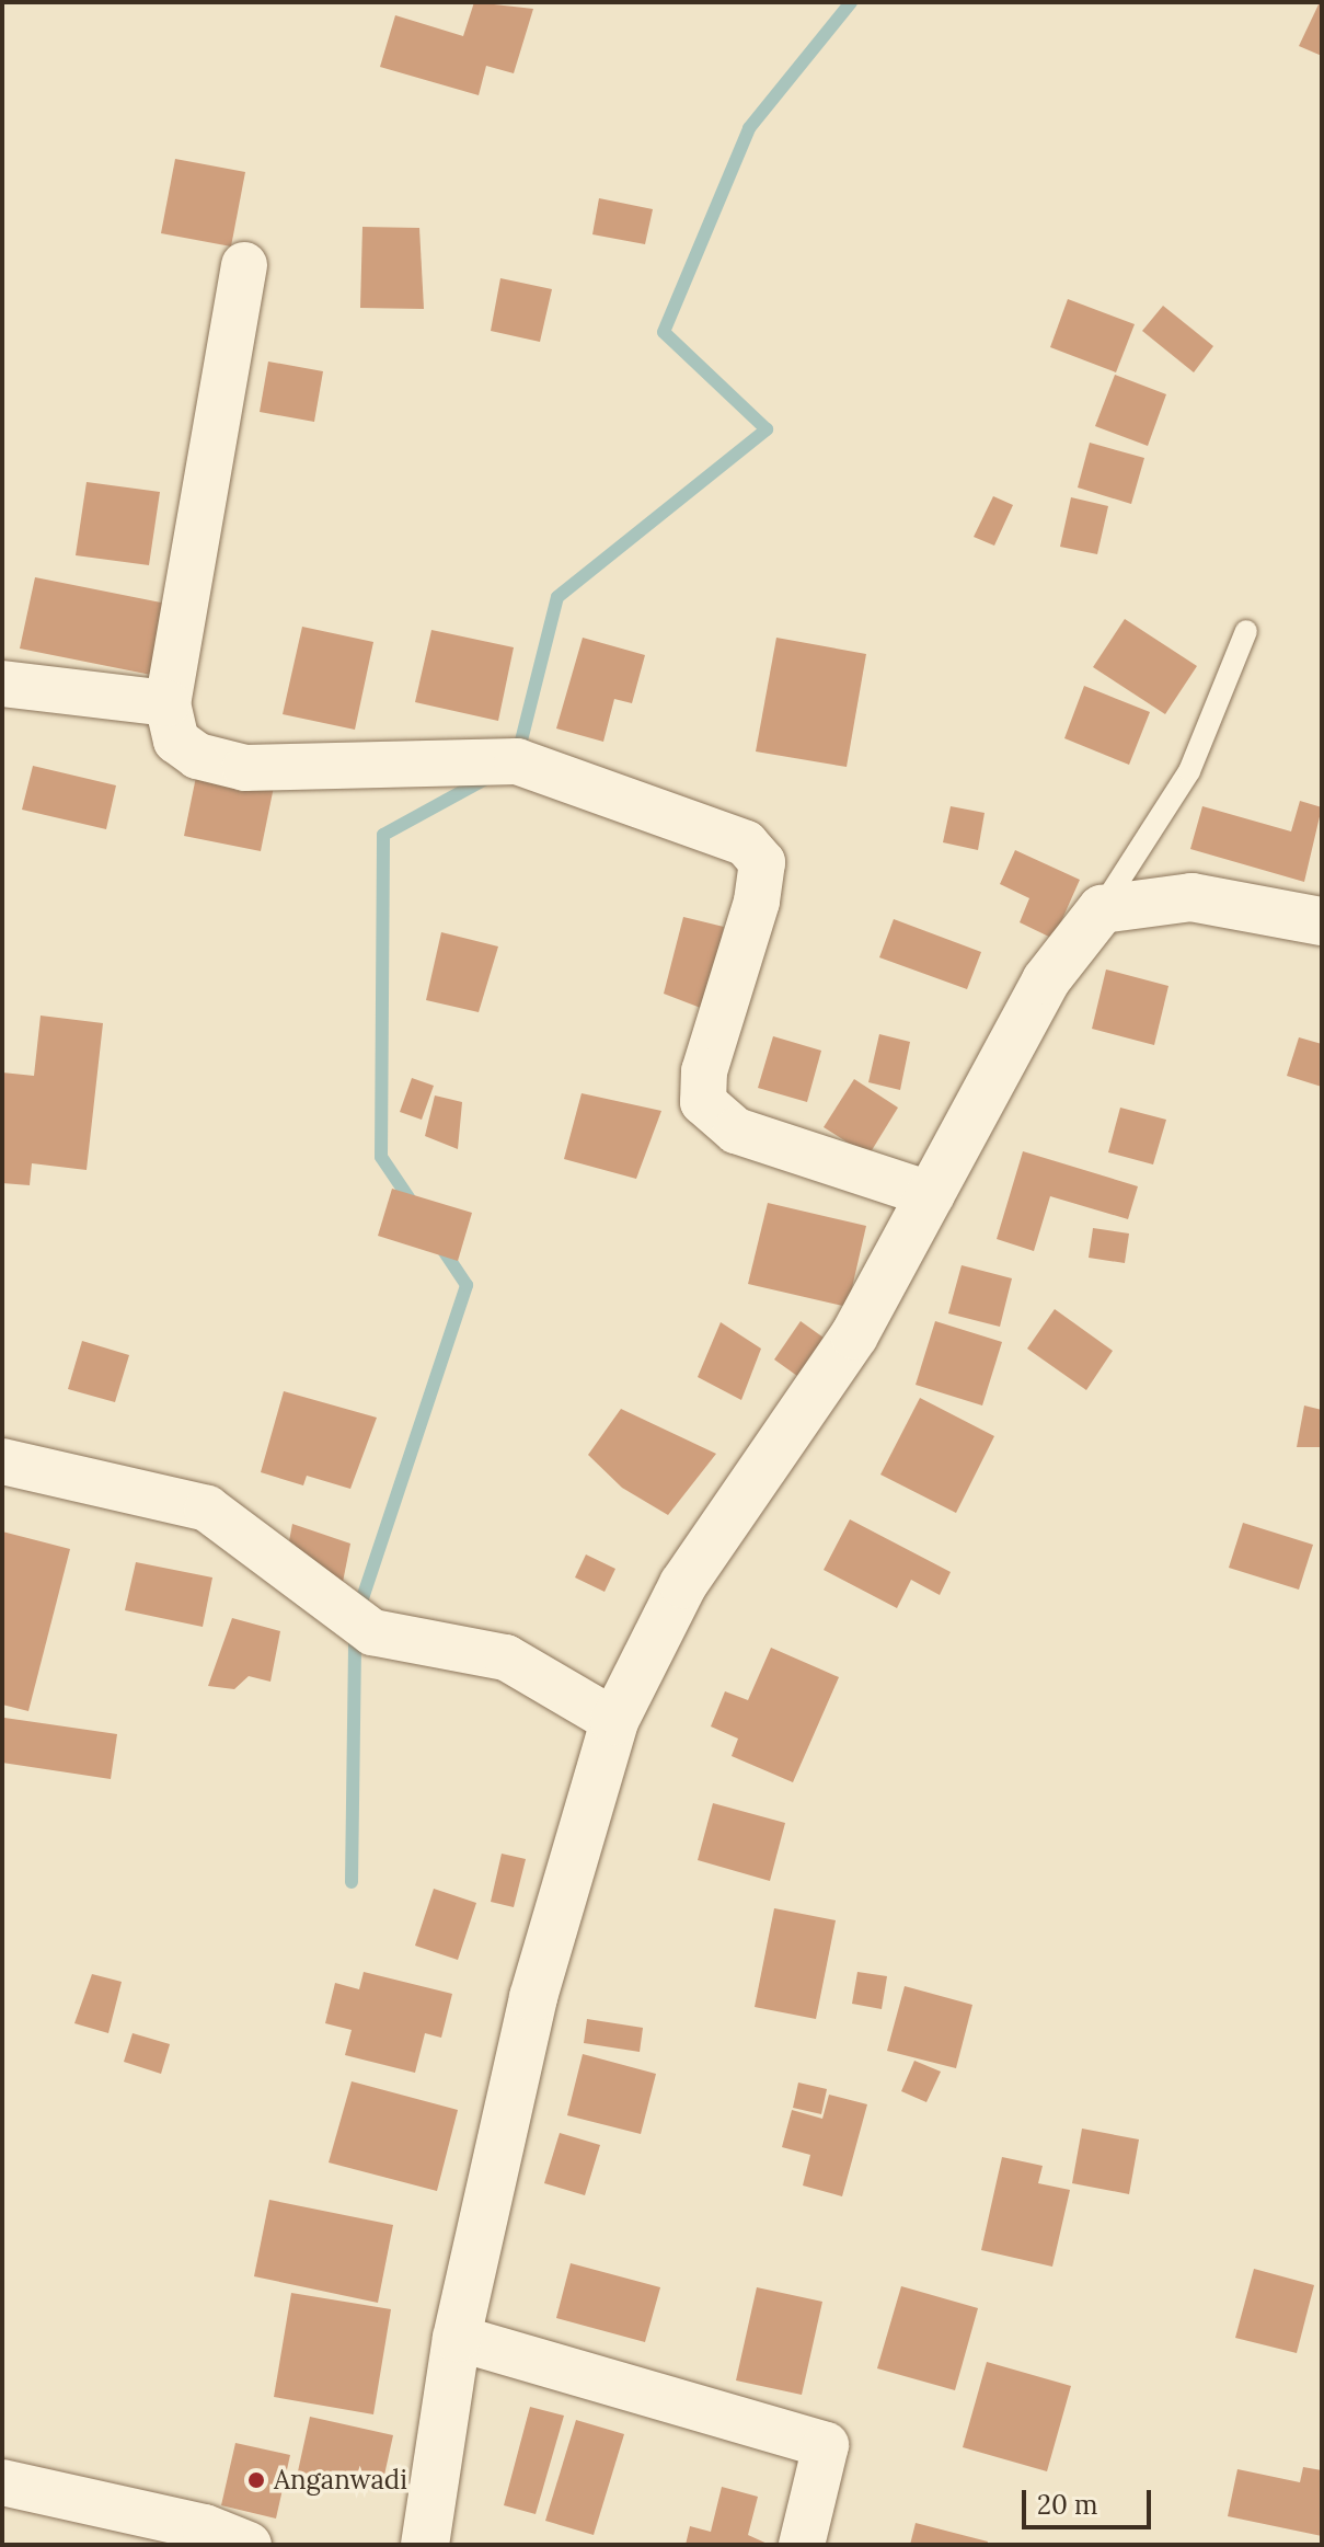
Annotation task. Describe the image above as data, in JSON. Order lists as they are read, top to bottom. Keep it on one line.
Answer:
{"places":["Anganwadi"],"scale_bar":"20 m"}
